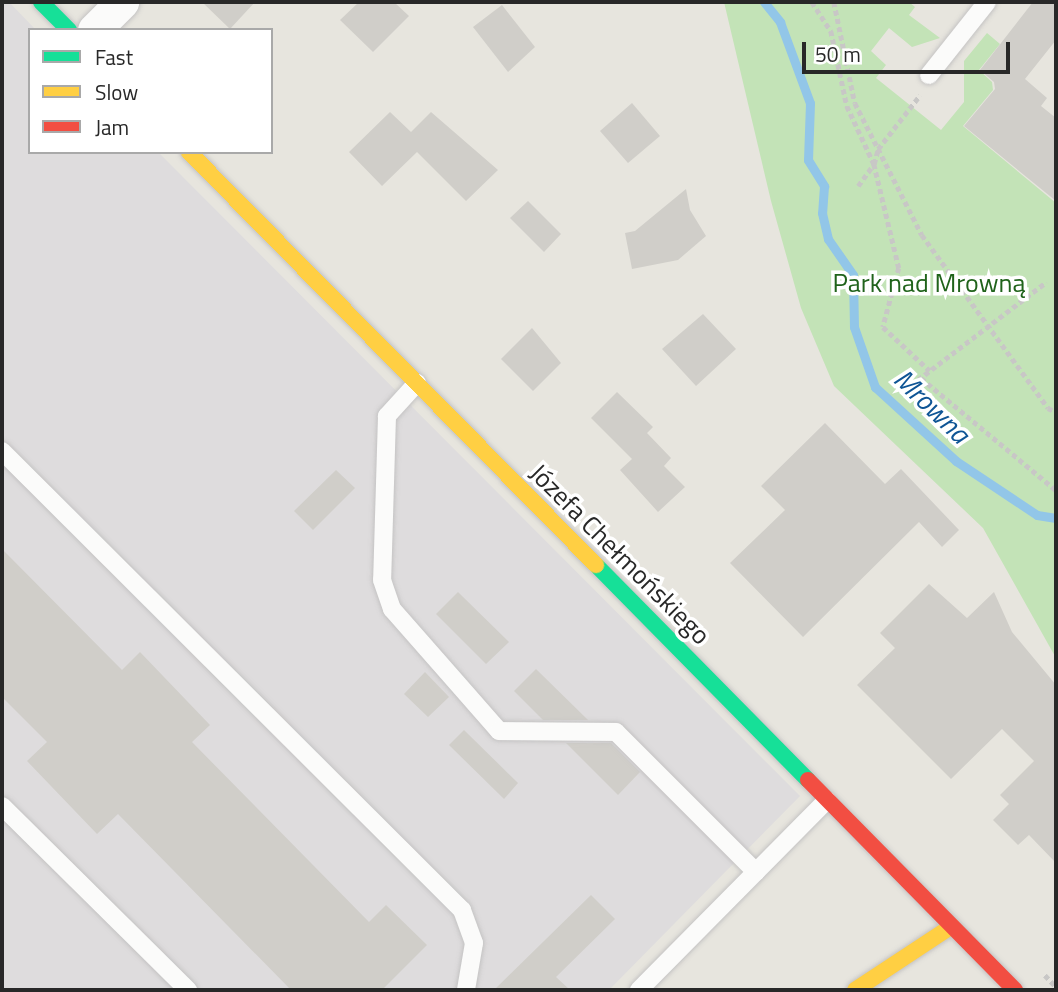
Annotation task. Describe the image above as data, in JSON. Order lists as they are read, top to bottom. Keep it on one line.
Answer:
{"streets":{"street":["Józefa Chełmońskiego"]},"water":["Mrowna"],"parks":["Park nad Mrowną"],"legend":["Fast","Slow","Jam"],"scale_bar":"50 m"}
